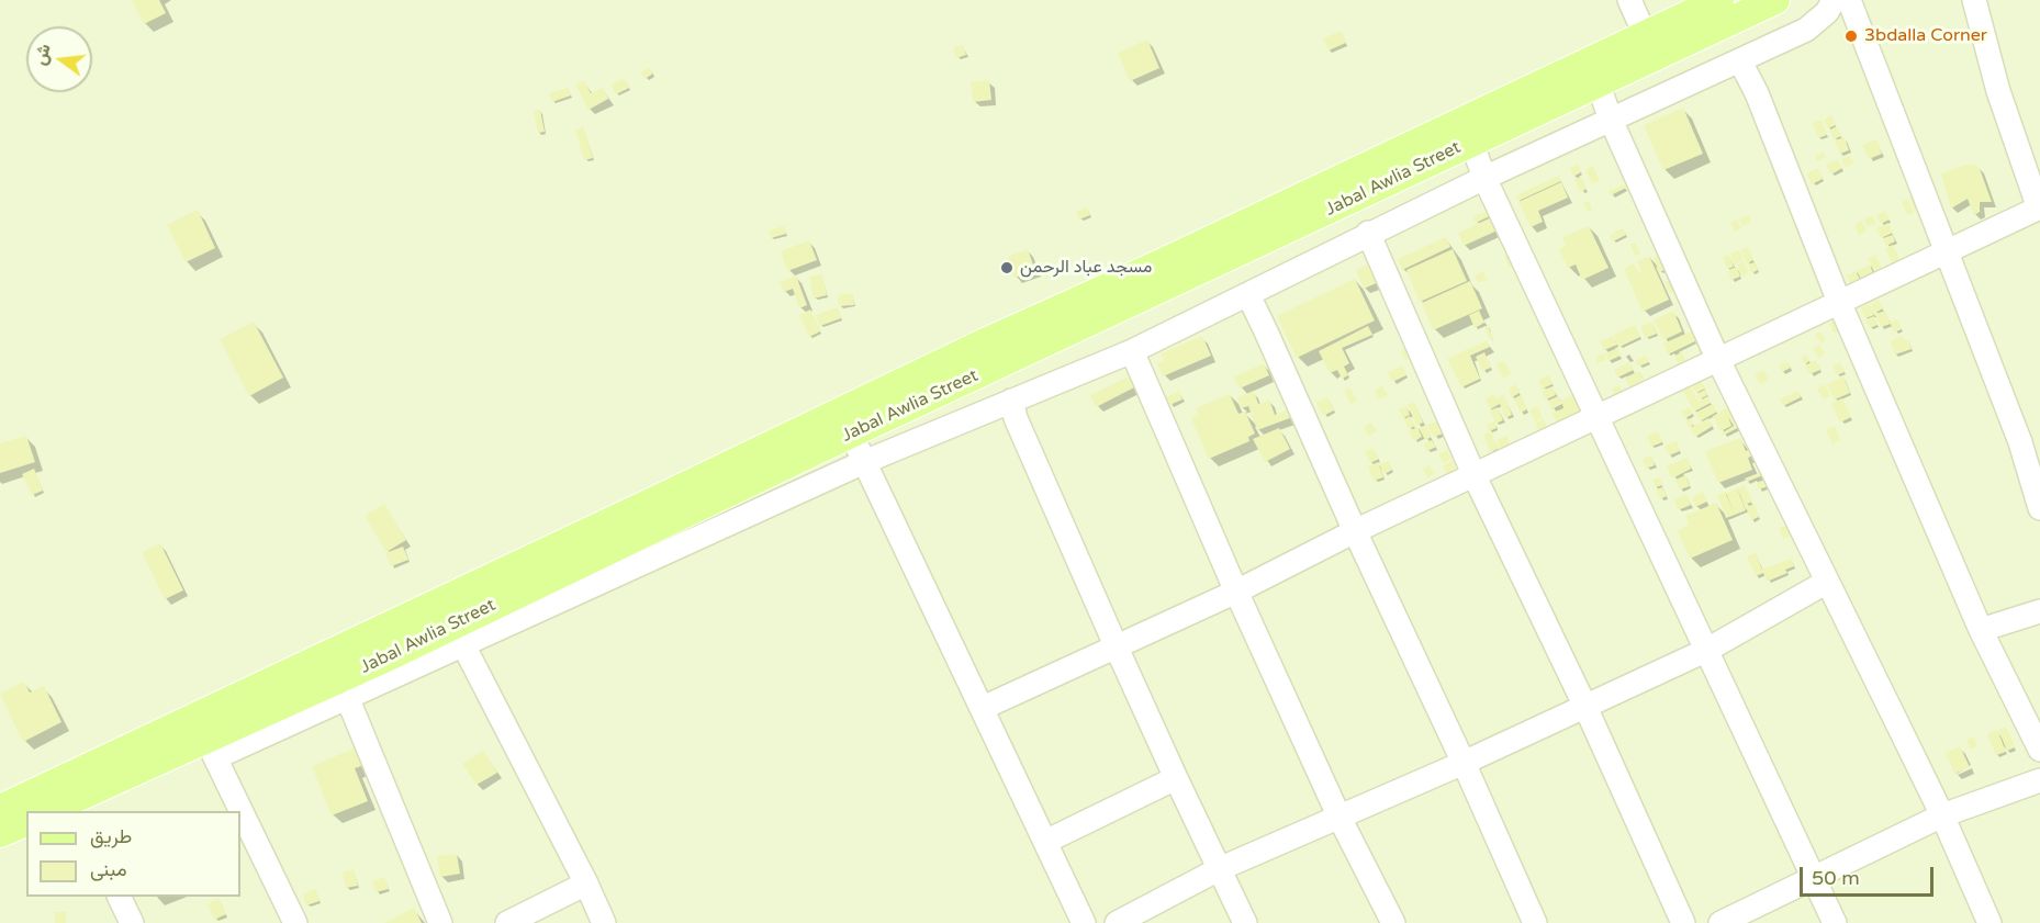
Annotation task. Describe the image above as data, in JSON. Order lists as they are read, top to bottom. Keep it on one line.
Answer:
{"streets":{"main road":["Jabal Awlia Street"]},"places":["3bdalla Corner","مسجد عباد الرحمن"],"legend":["طريق","مبنى"],"scale_bar":"50 m","north":"left"}
